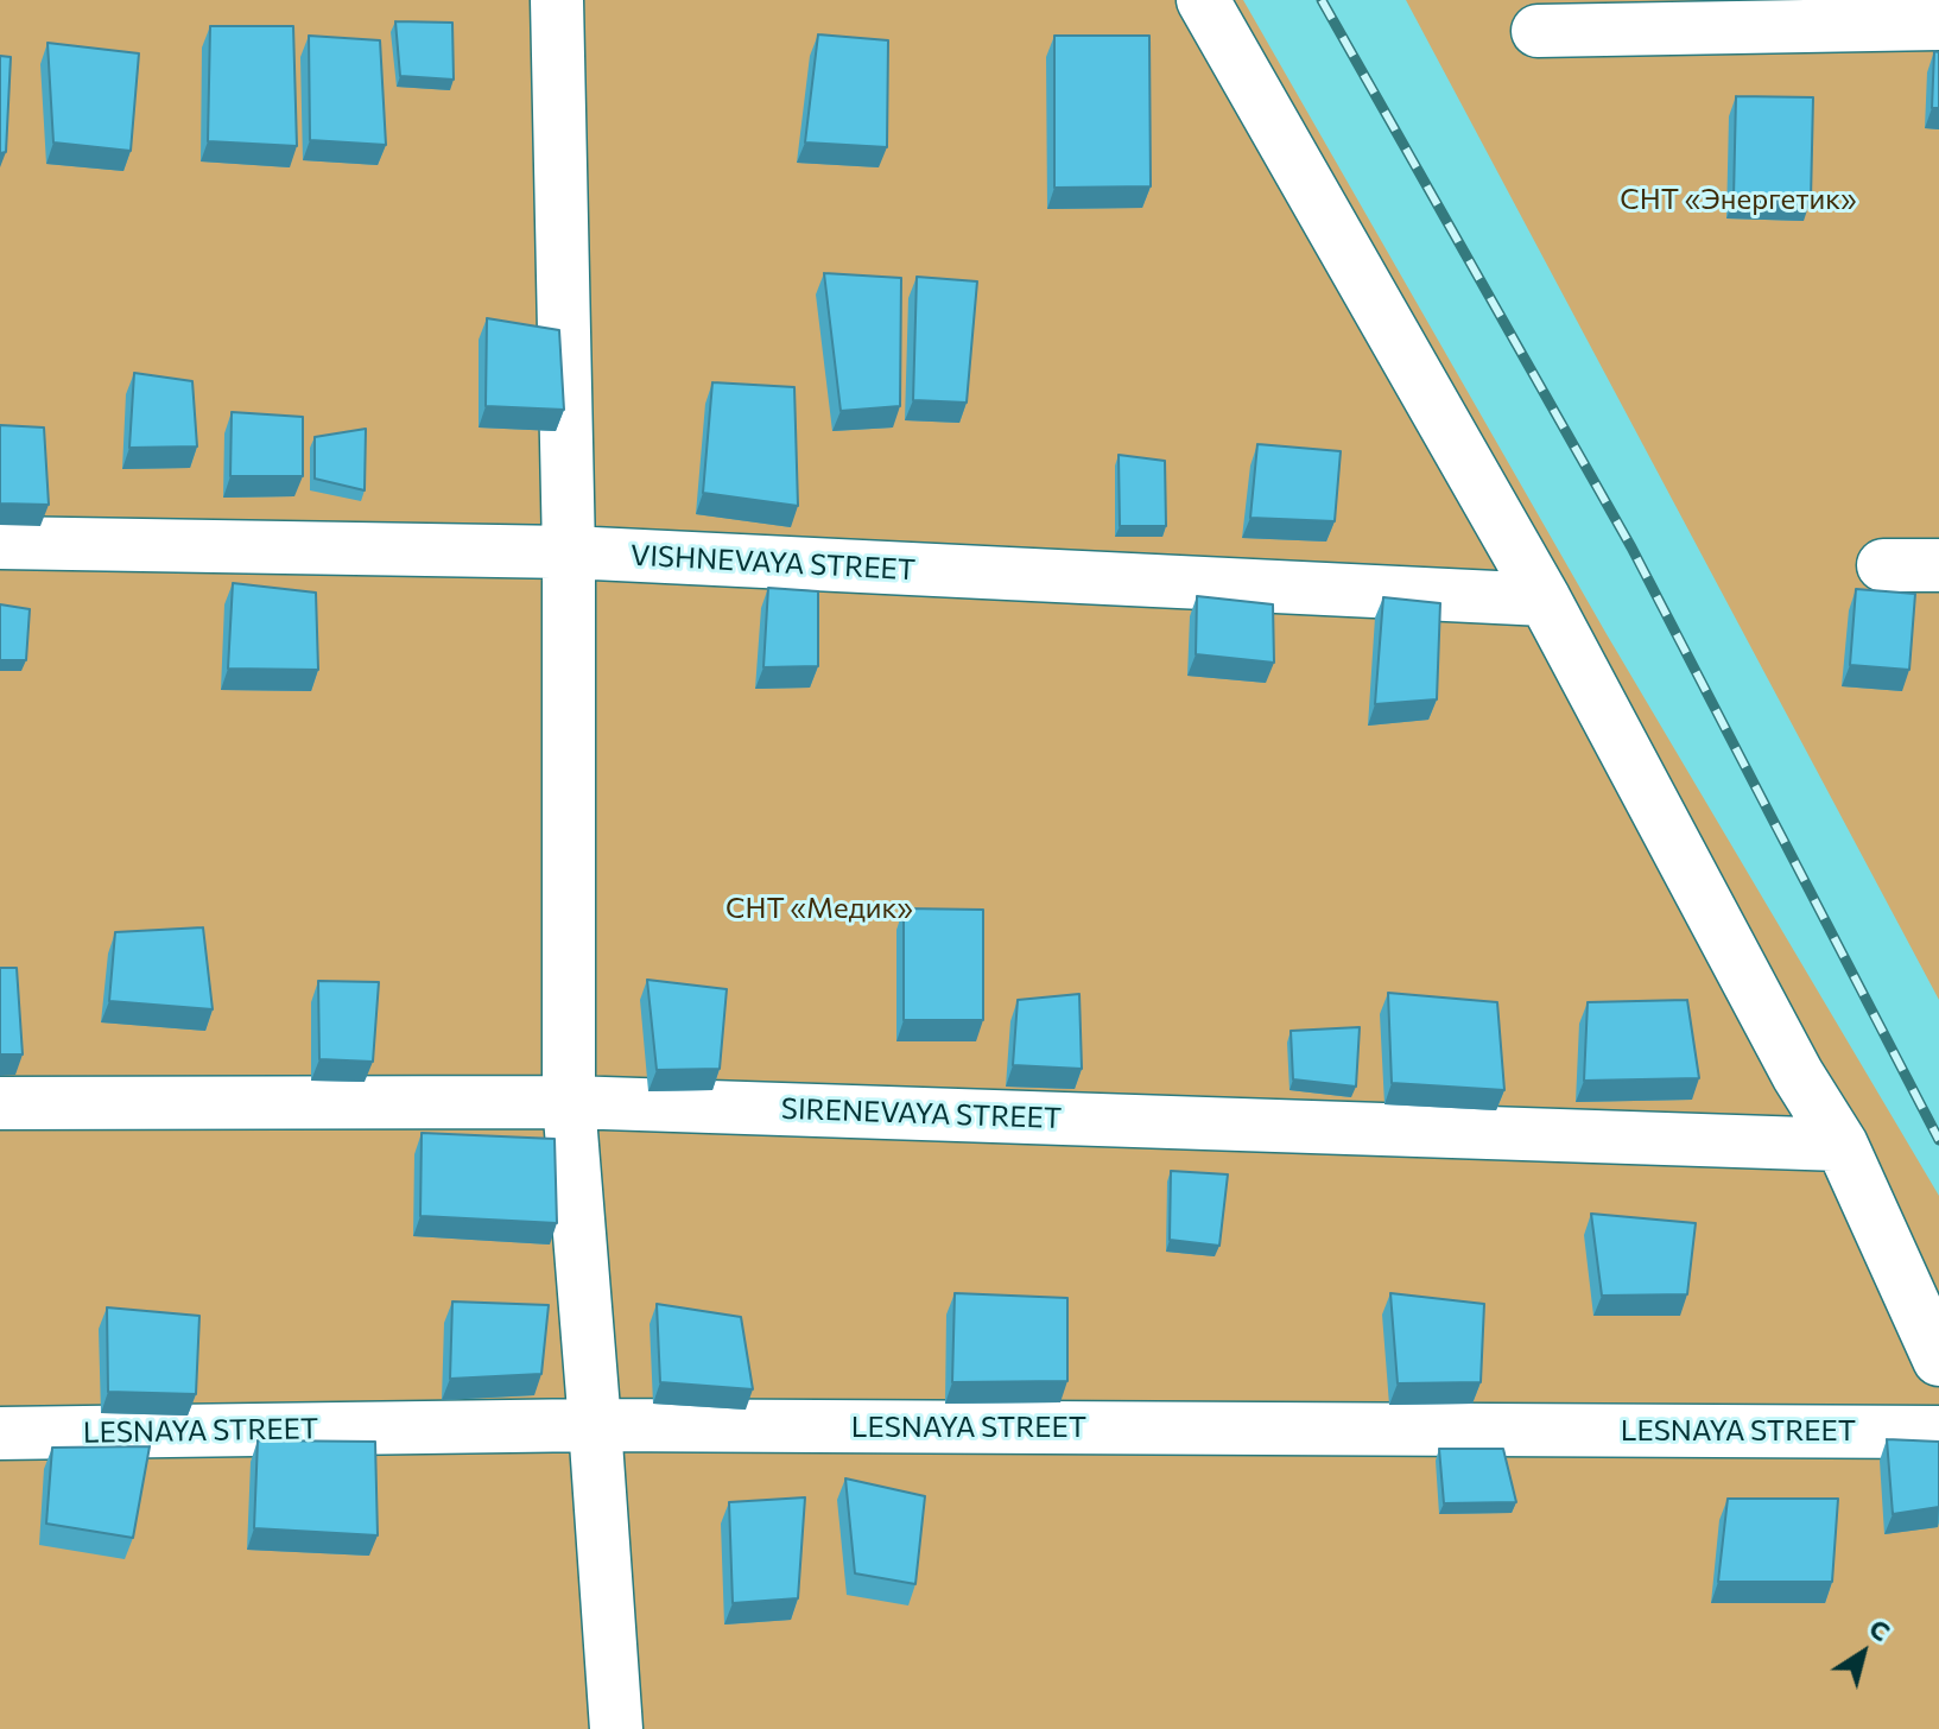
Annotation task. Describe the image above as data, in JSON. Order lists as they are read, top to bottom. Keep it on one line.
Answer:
{"streets":{"street":["VISHNEVAYA STREET","SIRENEVAYA STREET","LESNAYA STREET"]},"parks":["СНТ «Энергетик»","СНТ «Медик»"],"north":"top right"}
